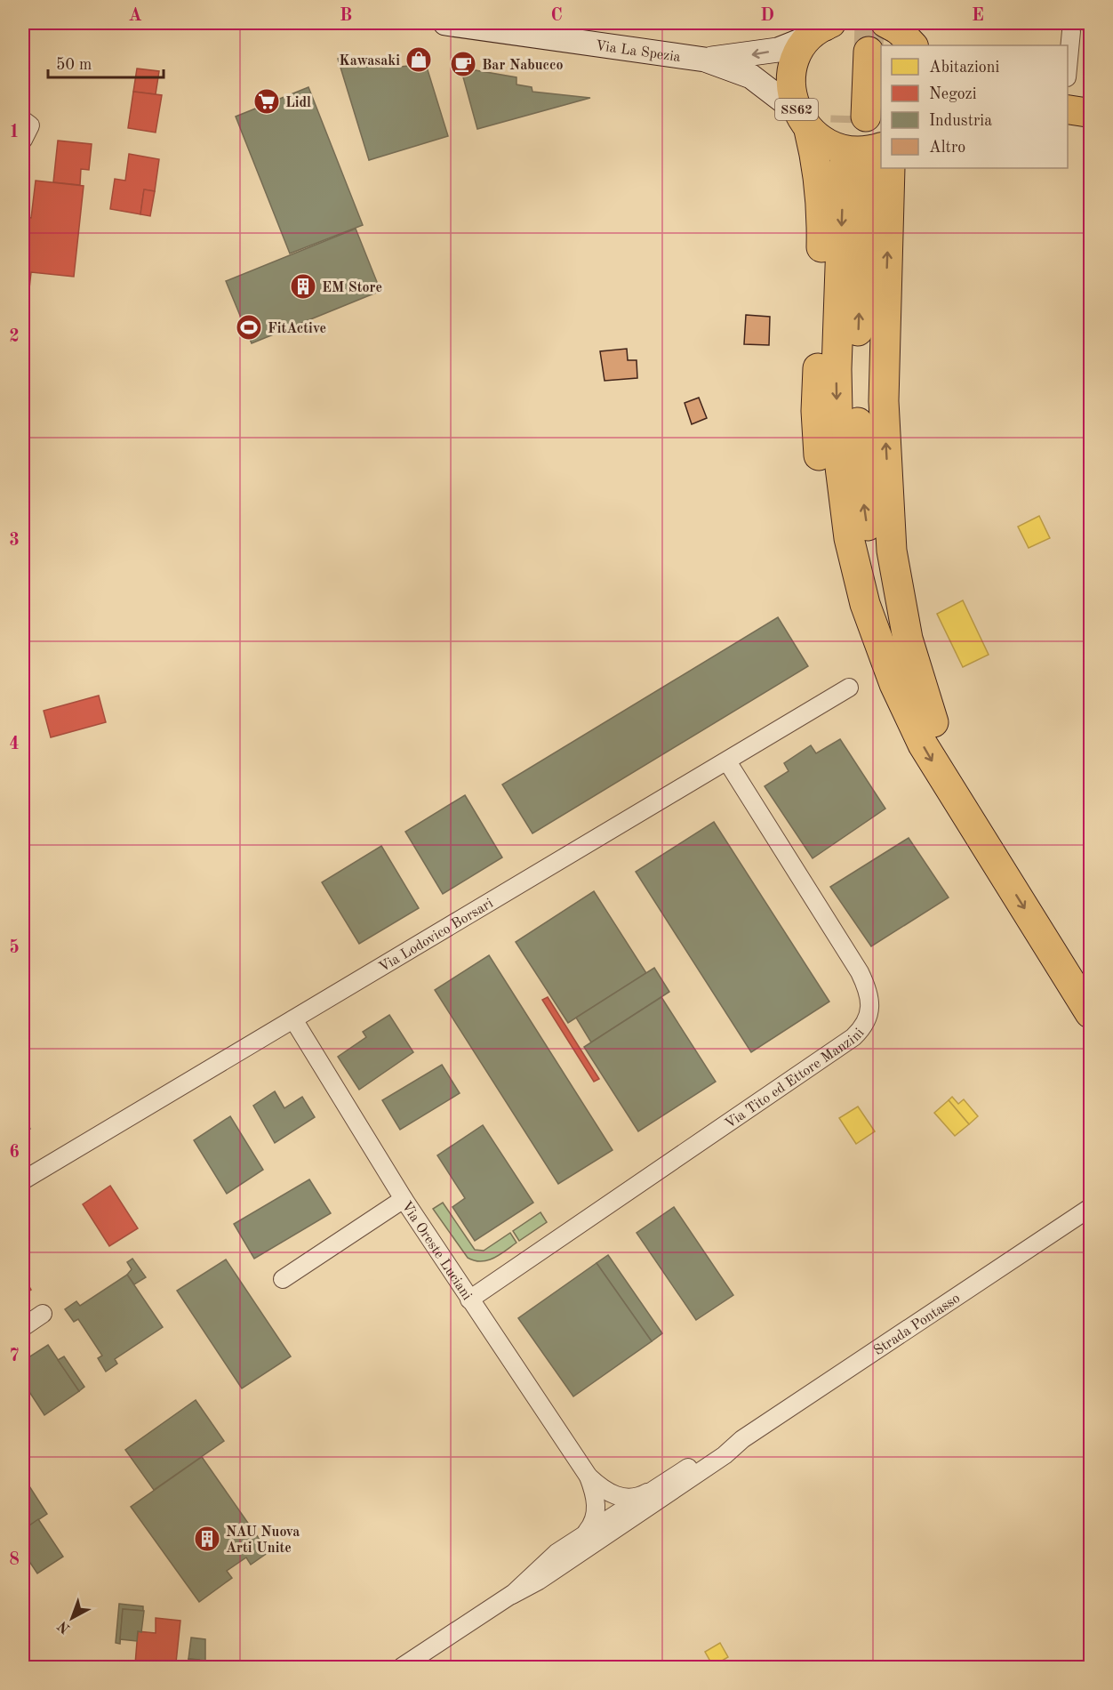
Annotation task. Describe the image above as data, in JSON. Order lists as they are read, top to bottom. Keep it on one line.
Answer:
{"streets":{"main road":["Via La Spezia","SS62"],"street":["Via Lodovico Borsari","Via Tito ed Ettore Manzini","Via Oreste Luciani","Strada Pontasso"]},"crossings":[["Via Lodovico Borsari","Via Tito ed Ettore Manzini"],["Via Lodovico Borsari","Via Oreste Luciani"],["Via Tito ed Ettore Manzini","Via Oreste Luciani"],["Via Oreste Luciani","Strada Pontasso"]],"places":{"shop":["Kawasaki"],"cafe":["Bar Nabucco"],"supermarket":["Lidl"],"building":["EM Store","NAU Nuova Arti Unite"],"sports":["FitActive"]},"legend":["Abitazioni","Negozi","Industria","Altro"],"scale_bar":"50 m","north":"bottom left","grid":{"columns":["A","B","C","D","E"],"rows":["1","2","3","4","5","6","7","8"]}}
